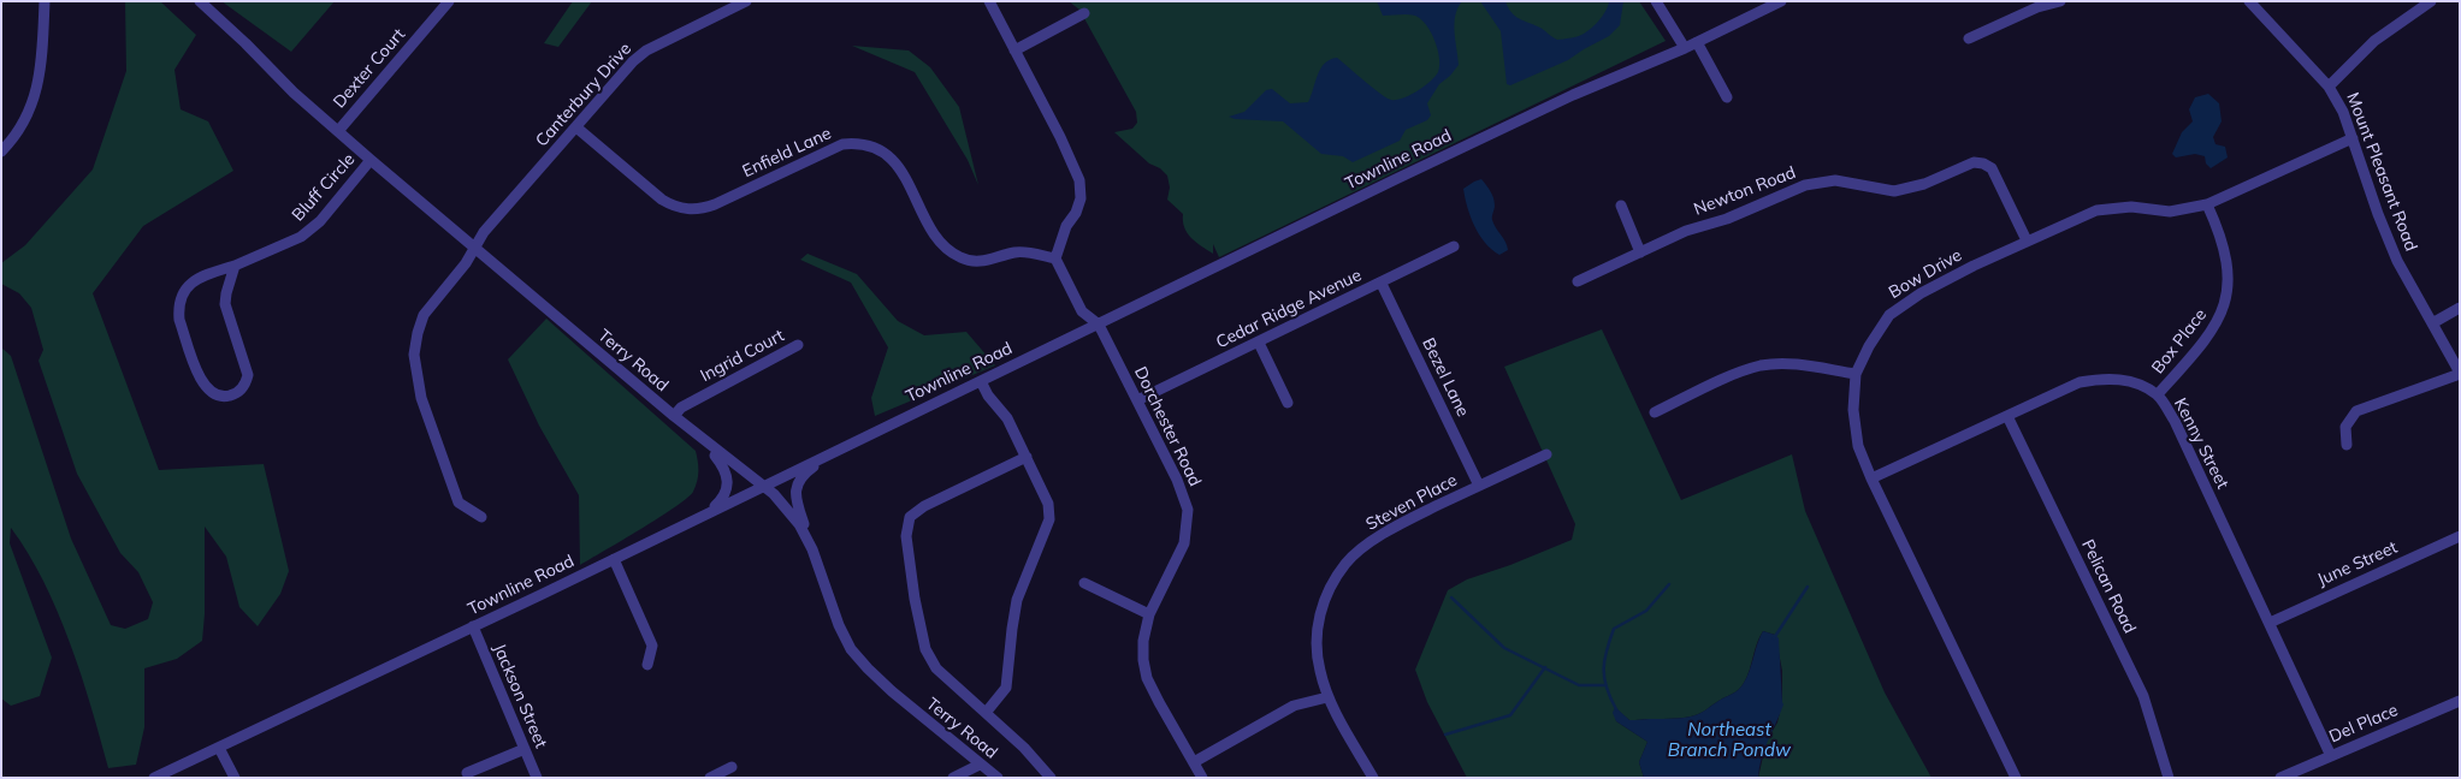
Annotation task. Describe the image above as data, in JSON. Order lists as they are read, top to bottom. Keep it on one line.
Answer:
{"streets":{"street":["Dexter Court","Canterbury Drive","Enfield Lane","Townline Road","Mount Pleasant Road","Bluff Circle","Newton Road","Bow Drive","Cedar Ridge Avenue","Box Place","Ingrid Court","Terry Road","Bezel Lane","Dorchester Road","Kenny Street","Steven Place","June Street","Pelican Road","Jackson Street","Del Place"]},"crossings":[["Dexter Court","Terry Road"],["Canterbury Drive","Enfield Lane"],["Canterbury Drive","Terry Road"],["Townline Road","Terry Road"],["Townline Road","Dorchester Road"],["Townline Road","Jackson Street"],["Mount Pleasant Road","Bow Drive"],["Bluff Circle","Terry Road"],["Newton Road","Bow Drive"],["Bow Drive","Box Place"],["Bow Drive","Kenny Street"],["Cedar Ridge Avenue","Bezel Lane"],["Cedar Ridge Avenue","Dorchester Road"],["Box Place","Kenny Street"],["Ingrid Court","Terry Road"],["Bezel Lane","Steven Place"],["Kenny Street","June Street"],["Kenny Street","Pelican Road"],["Kenny Street","Del Place"]],"water":["Northeast Branch Pondw"]}
